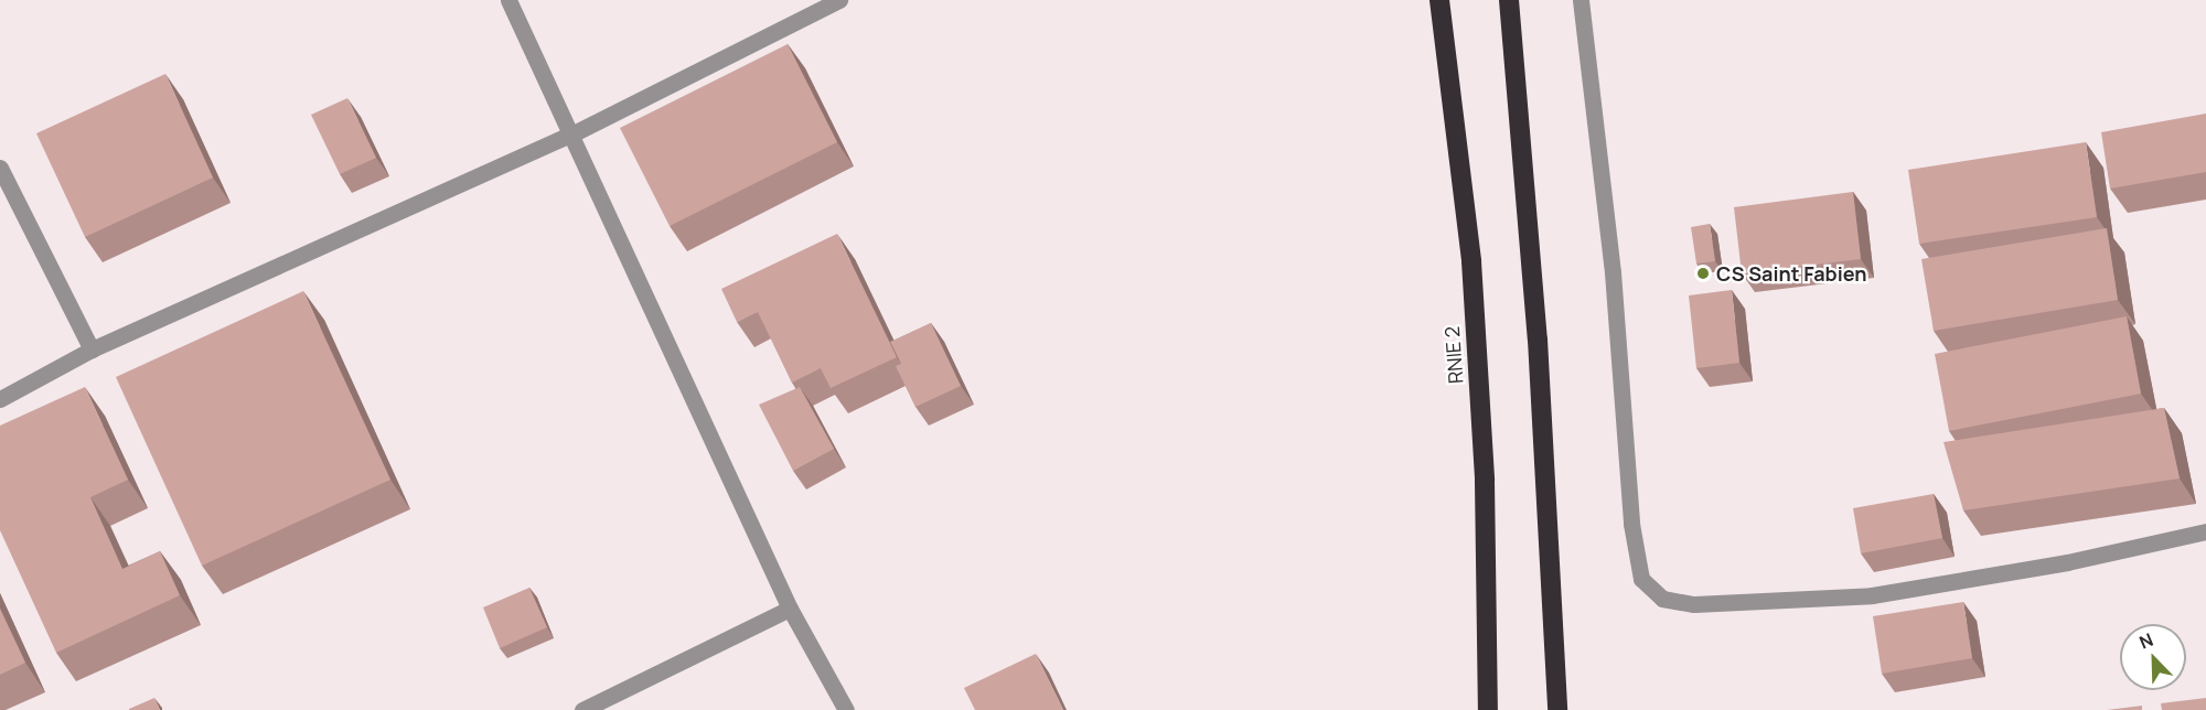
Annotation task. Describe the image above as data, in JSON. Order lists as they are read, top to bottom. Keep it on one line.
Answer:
{"streets":{"highway":["RNIE 2"]},"places":["CS Saint Fabien"],"north":"top left"}
